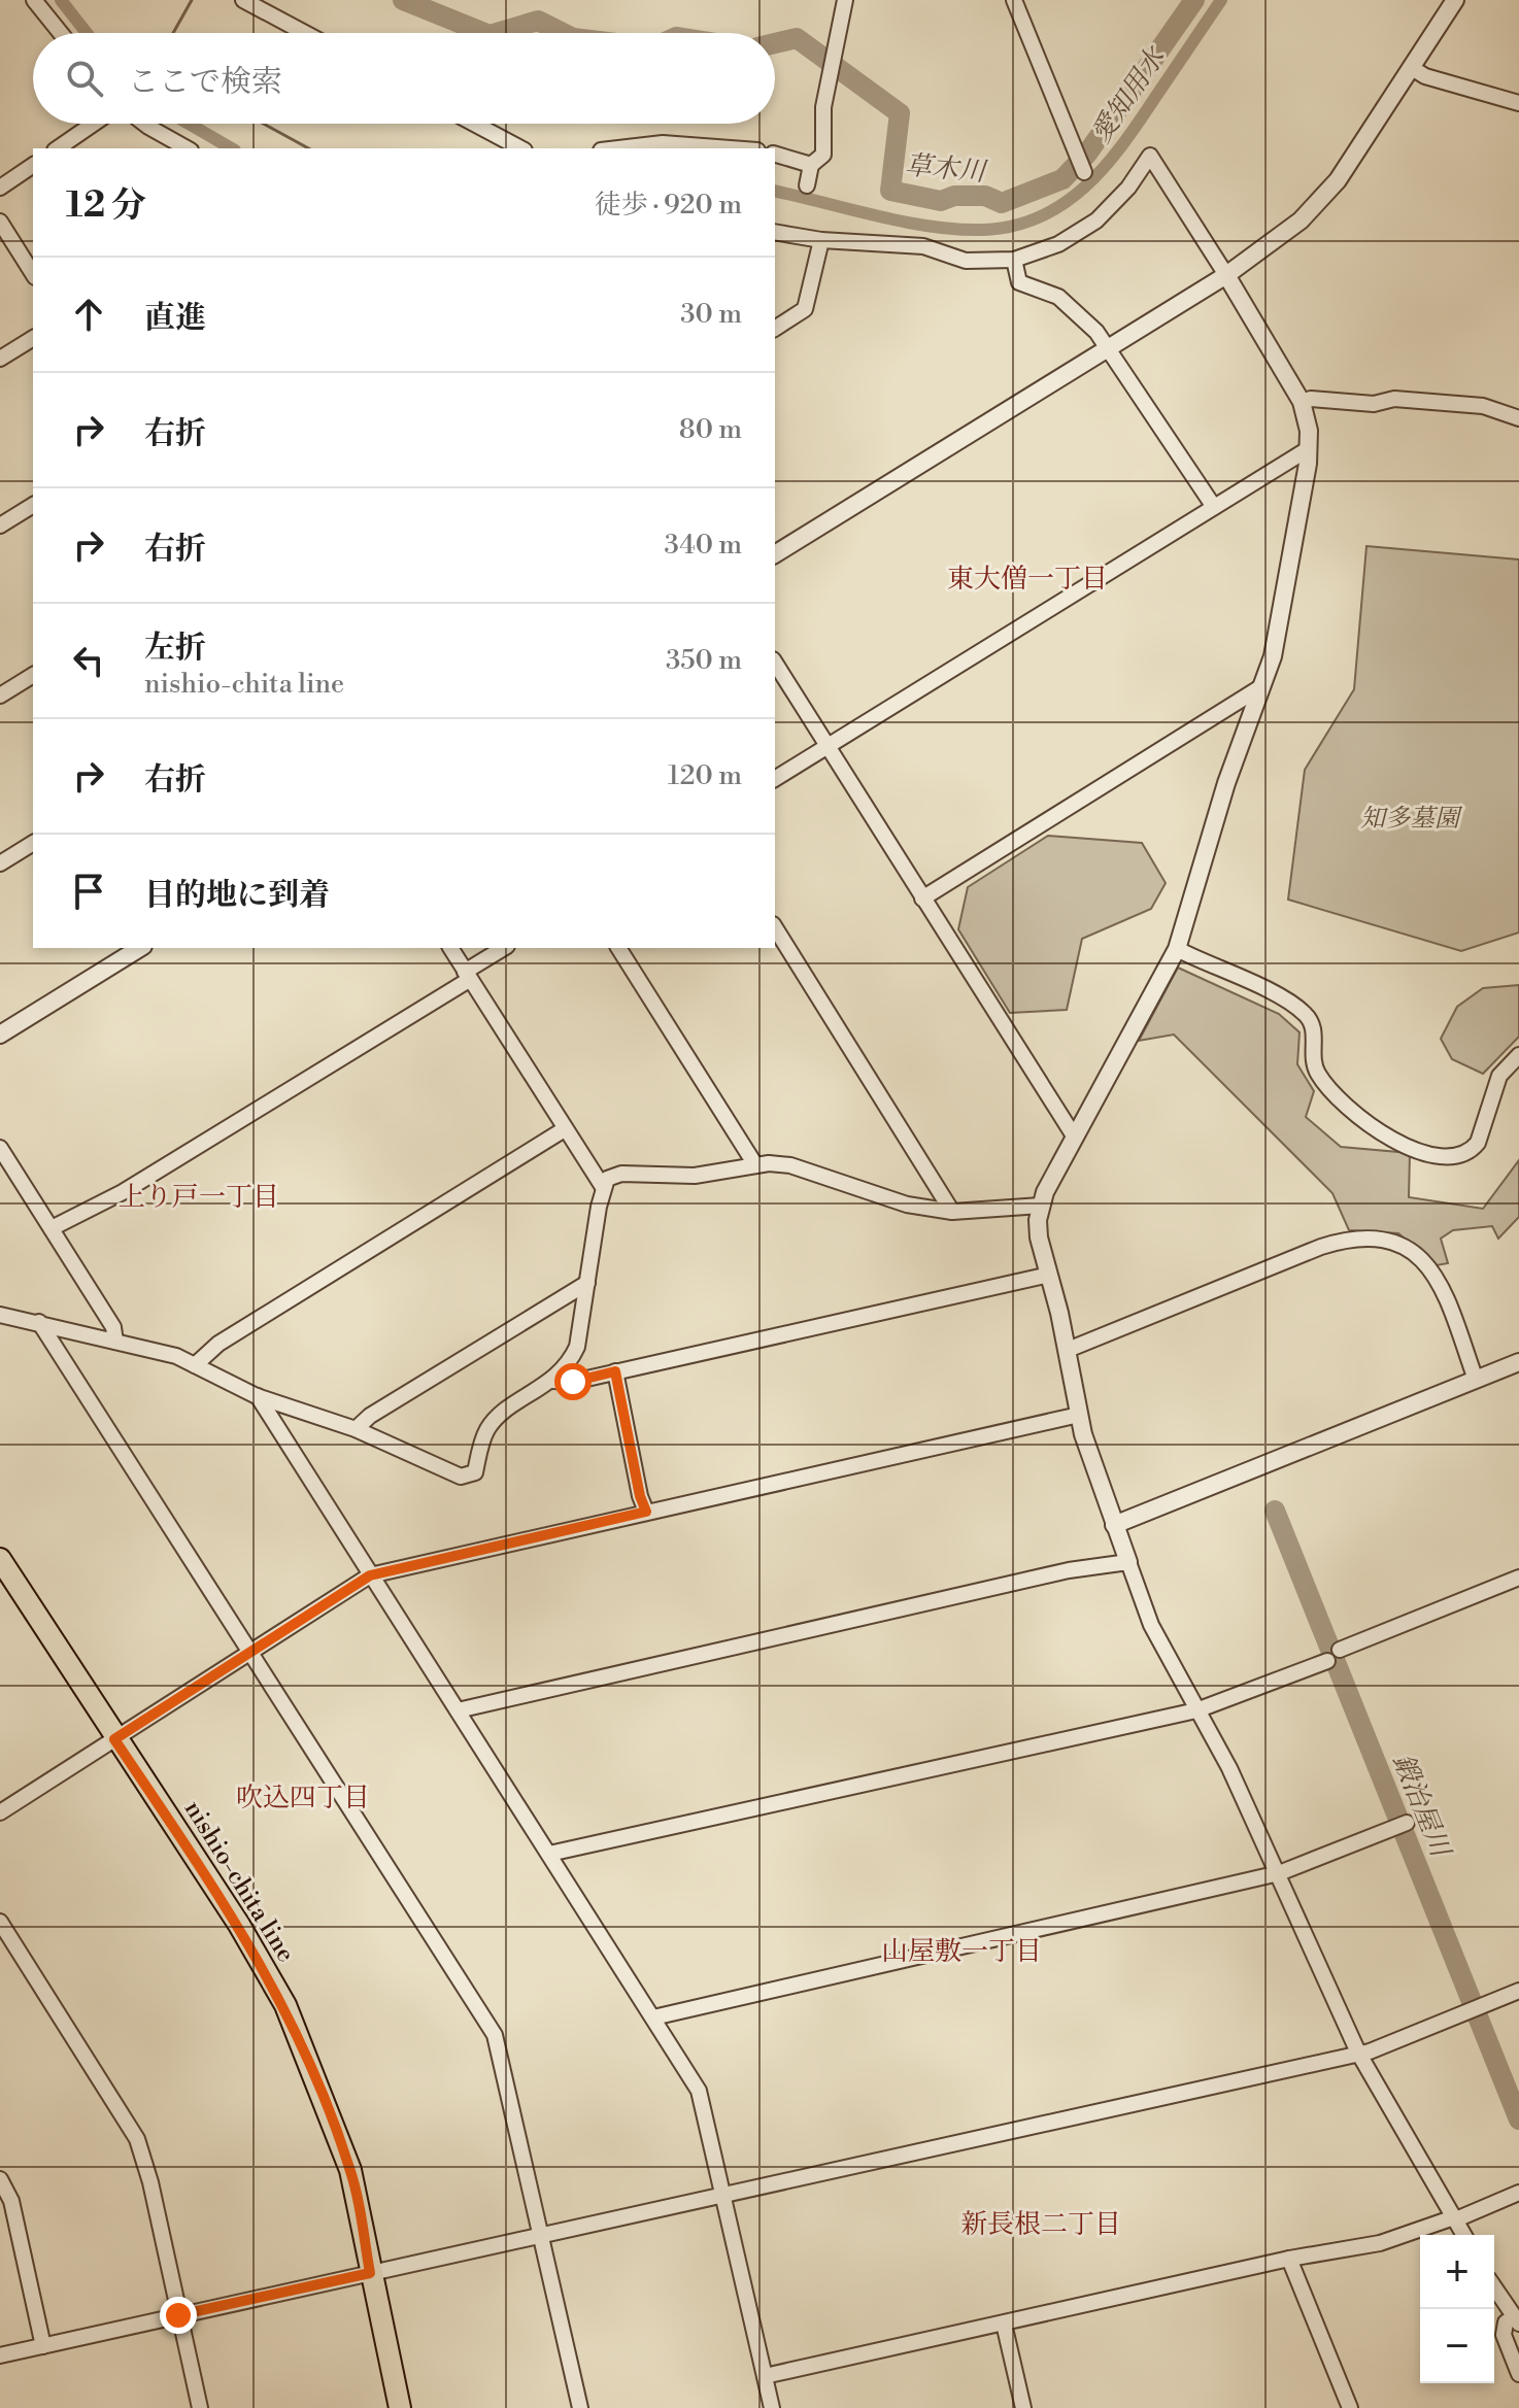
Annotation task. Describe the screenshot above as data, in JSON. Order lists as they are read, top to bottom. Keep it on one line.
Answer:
{"streets":{"main road":["nishio-chita line"]},"districts":["東大僧一丁目","上り戸一丁目","吹込四丁目","山屋敷一丁目","新長根二丁目"],"water":["愛知用水","草木川","鍛治屋川"],"parks":["知多墓園"],"page":{"search":"ここで検索","heading":["12 分","徒歩 · 920 m"],"list":[["直進","30 m"],["右折","80 m"],["右折","340 m"],["左折","nishio-chita line","350 m"],["右折","120 m"],"目的地に到着"],"map_buttons":["+","−"]}}
